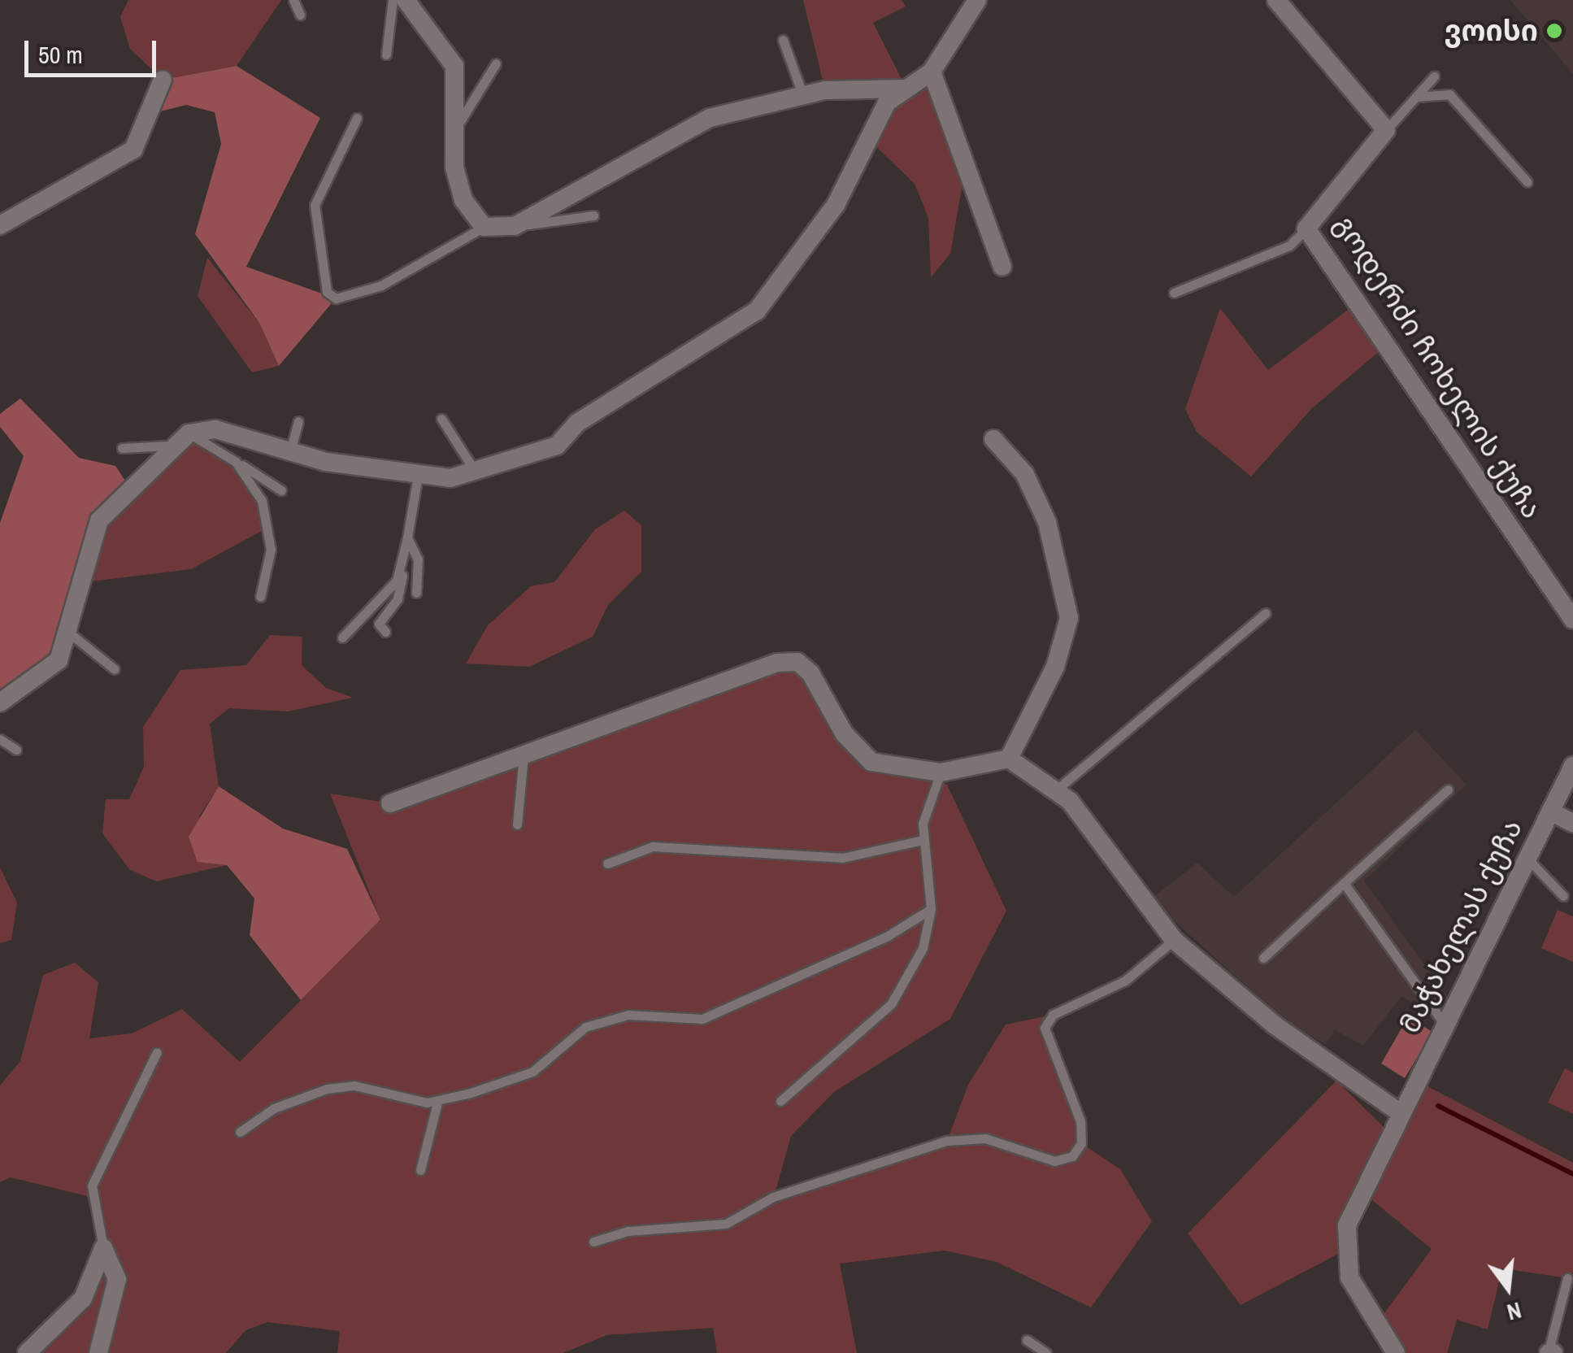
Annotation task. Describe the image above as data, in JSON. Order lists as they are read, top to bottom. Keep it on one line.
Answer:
{"streets":{"street":["გოდერძი ჩოხელის ქუჩა","მაჭახელას ქუჩა"]},"places":["ვოისი"],"scale_bar":"50 m","north":"bottom"}
